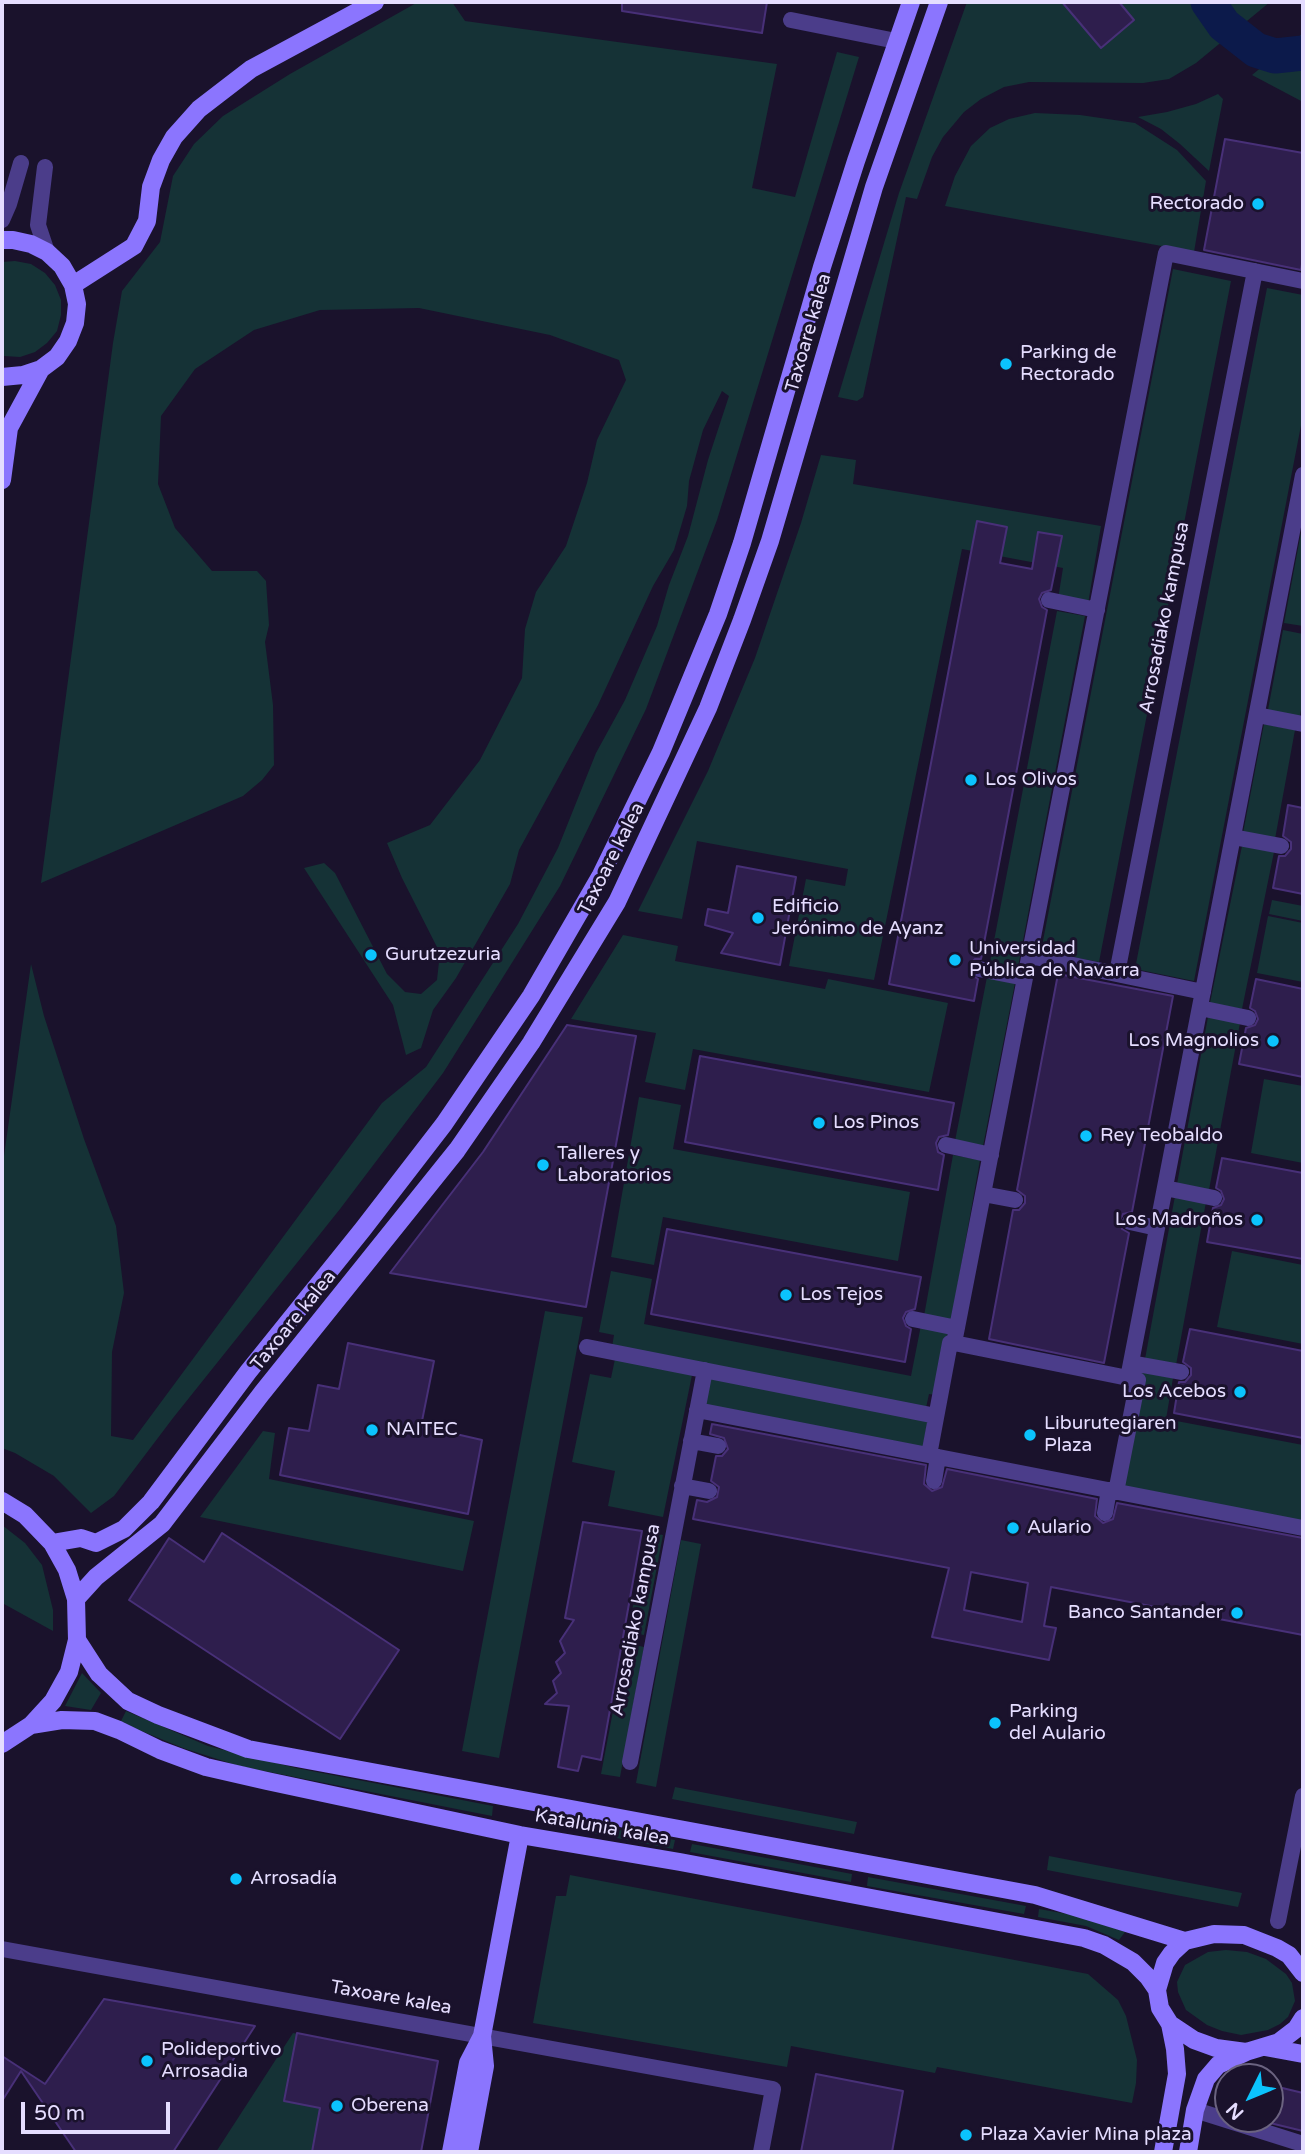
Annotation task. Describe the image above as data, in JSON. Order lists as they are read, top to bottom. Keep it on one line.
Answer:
{"streets":{"street":["Taxoare kalea","Arrosadiako kampusa","Katalunia kalea"]},"places":["Rectorado","Parking de Rectorado","Los Olivos","Edificio Jerónimo de Ayanz","Gurutzezuria","Universidad Pública de Navarra","Los Magnolios","Los Pinos","Rey Teobaldo","Talleres y Laboratorios","Los Madroños","Los Tejos","Los Acebos","NAITEC","Liburutegiaren Plaza","Aulario","Banco Santander","Parking del Aulario","Arrosadía","Polideportivo Arrosadia","Oberena","Plaza Xavier Mina plaza"],"scale_bar":"50 m","north":"bottom left"}
